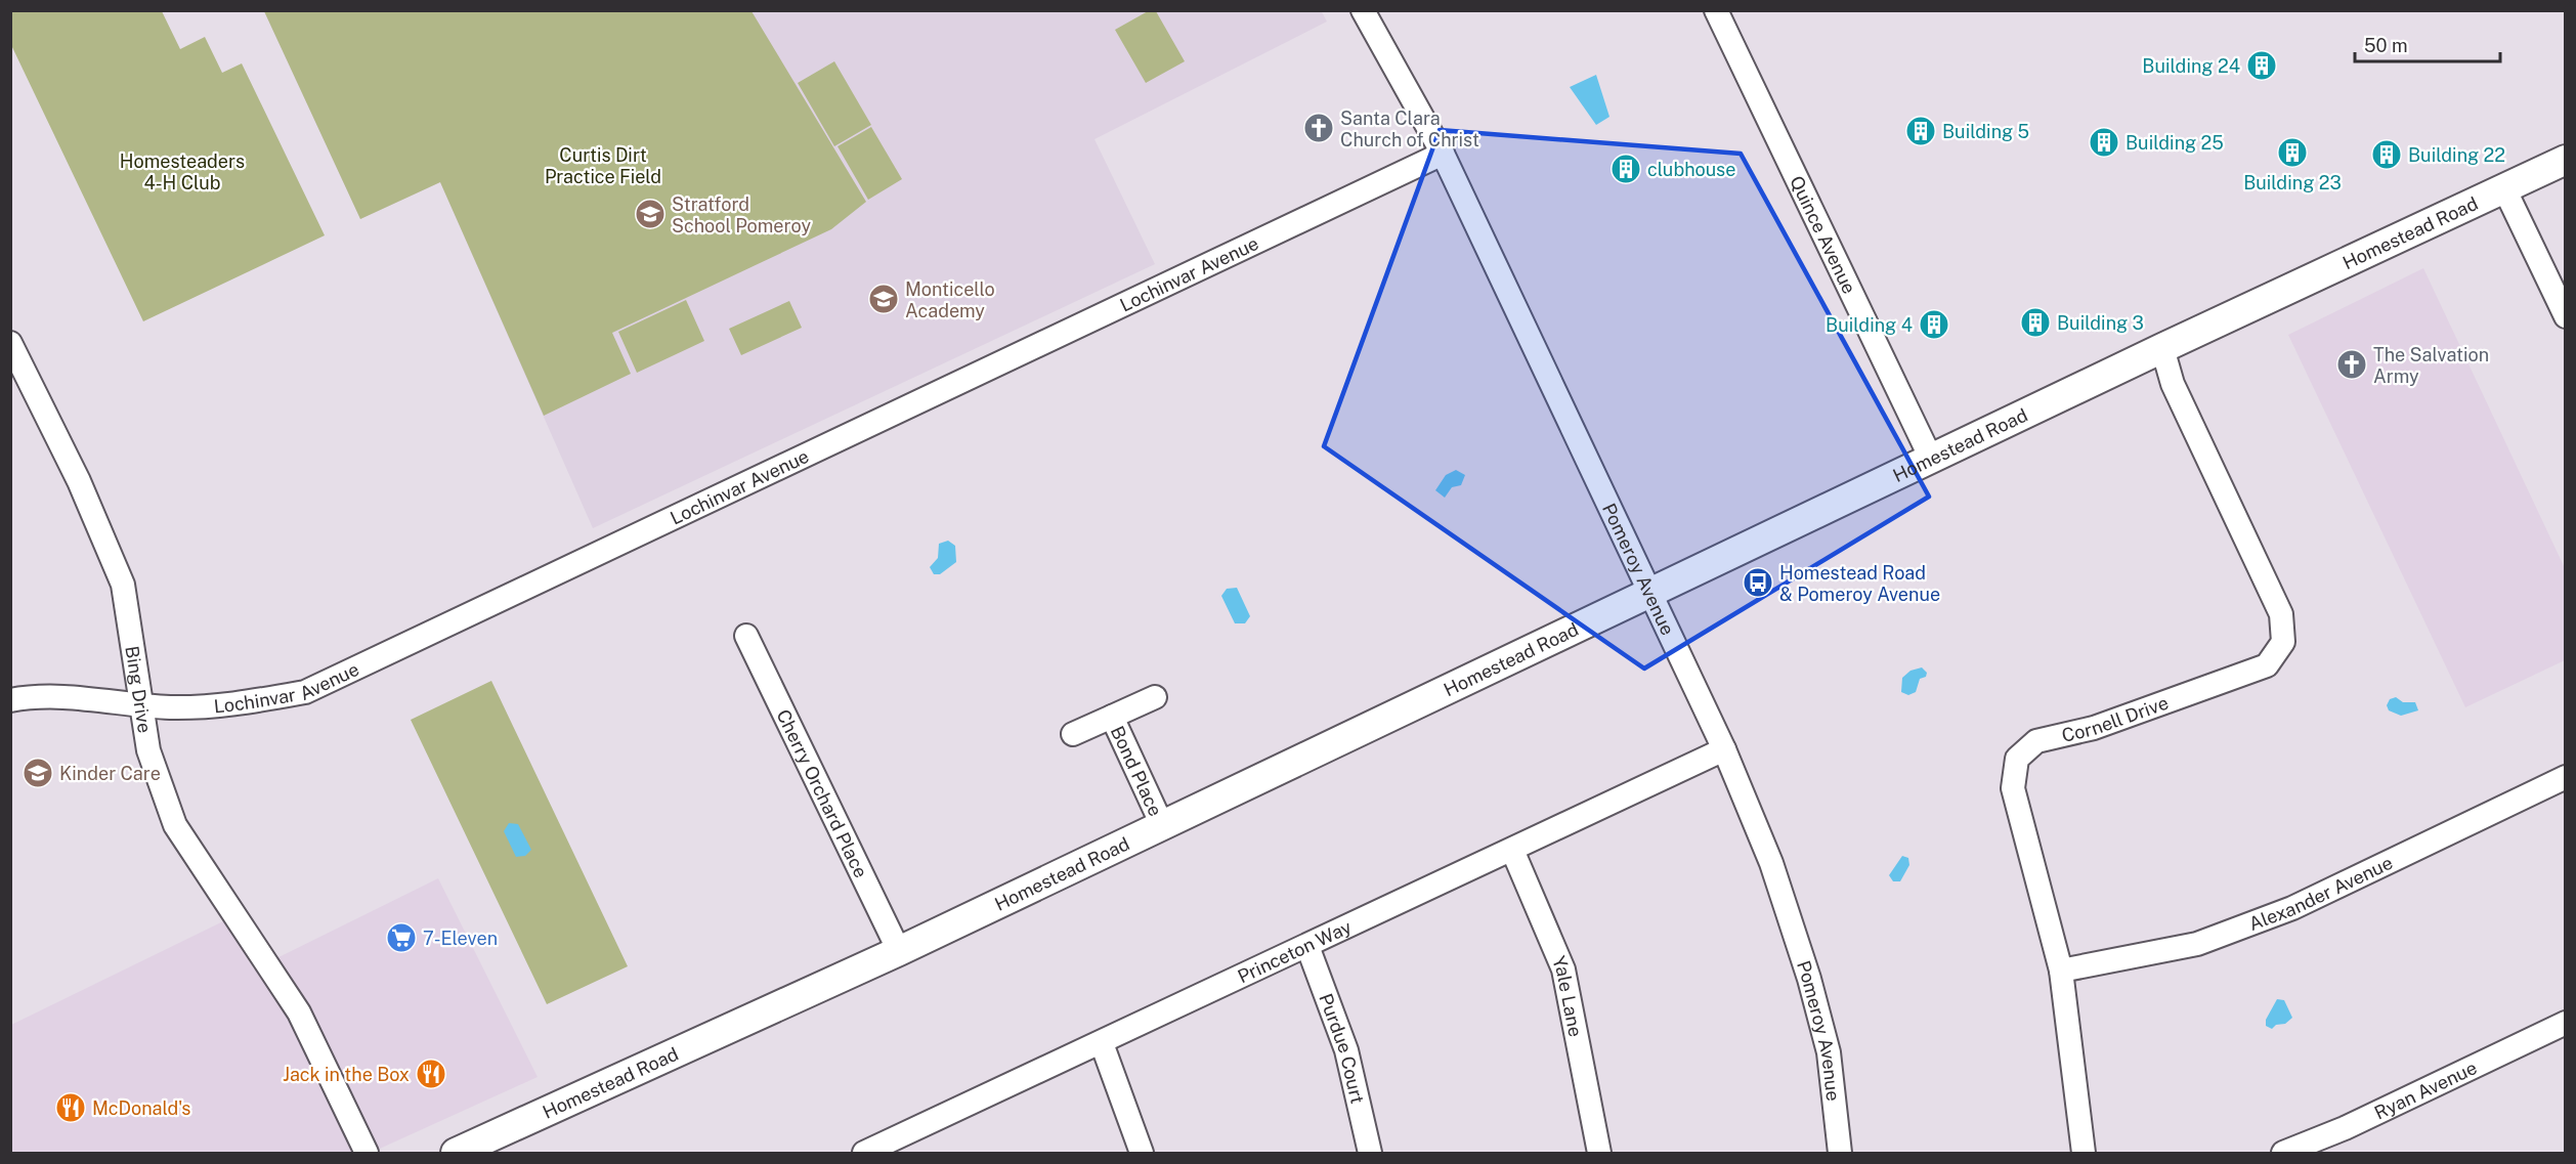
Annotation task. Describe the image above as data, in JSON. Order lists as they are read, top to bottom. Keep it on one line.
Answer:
{"streets":{"main road":["Homestead Road"],"street":["Quince Avenue","Lochinvar Avenue","Pomeroy Avenue","Bing Drive","Cornell Drive","Bond Place","Cherry Orchard Place","Alexander Avenue","Princeton Way","Yale Lane","Purdue Court","Ryan Avenue"]},"crossings":[["Homestead Road","Quince Avenue"],["Homestead Road","Pomeroy Avenue"],["Homestead Road","Cornell Drive"],["Homestead Road","Bond Place"],["Homestead Road","Cherry Orchard Place"],["Lochinvar Avenue","Pomeroy Avenue"],["Lochinvar Avenue","Bing Drive"],["Pomeroy Avenue","Princeton Way"],["Cornell Drive","Alexander Avenue"],["Princeton Way","Yale Lane"],["Princeton Way","Purdue Court"]],"parks":["Curtis Dirt Practice Field","Homesteaders 4-H Club"],"places":{"building":["Building 24","Building 5","Building 25","Building 23","Building 22","clubhouse","Building 3","Building 4"],"church":["Santa Clara Church of Christ","The Salvation Army"],"school or university":["Stratford School Pomeroy","Monticello Academy","Kinder Care"],"bus stop":["Homestead Road & Pomeroy Avenue"],"supermarket":["7-Eleven"],"restaurant":["Jack in the Box","McDonald's"]},"scale_bar":"50 m"}
